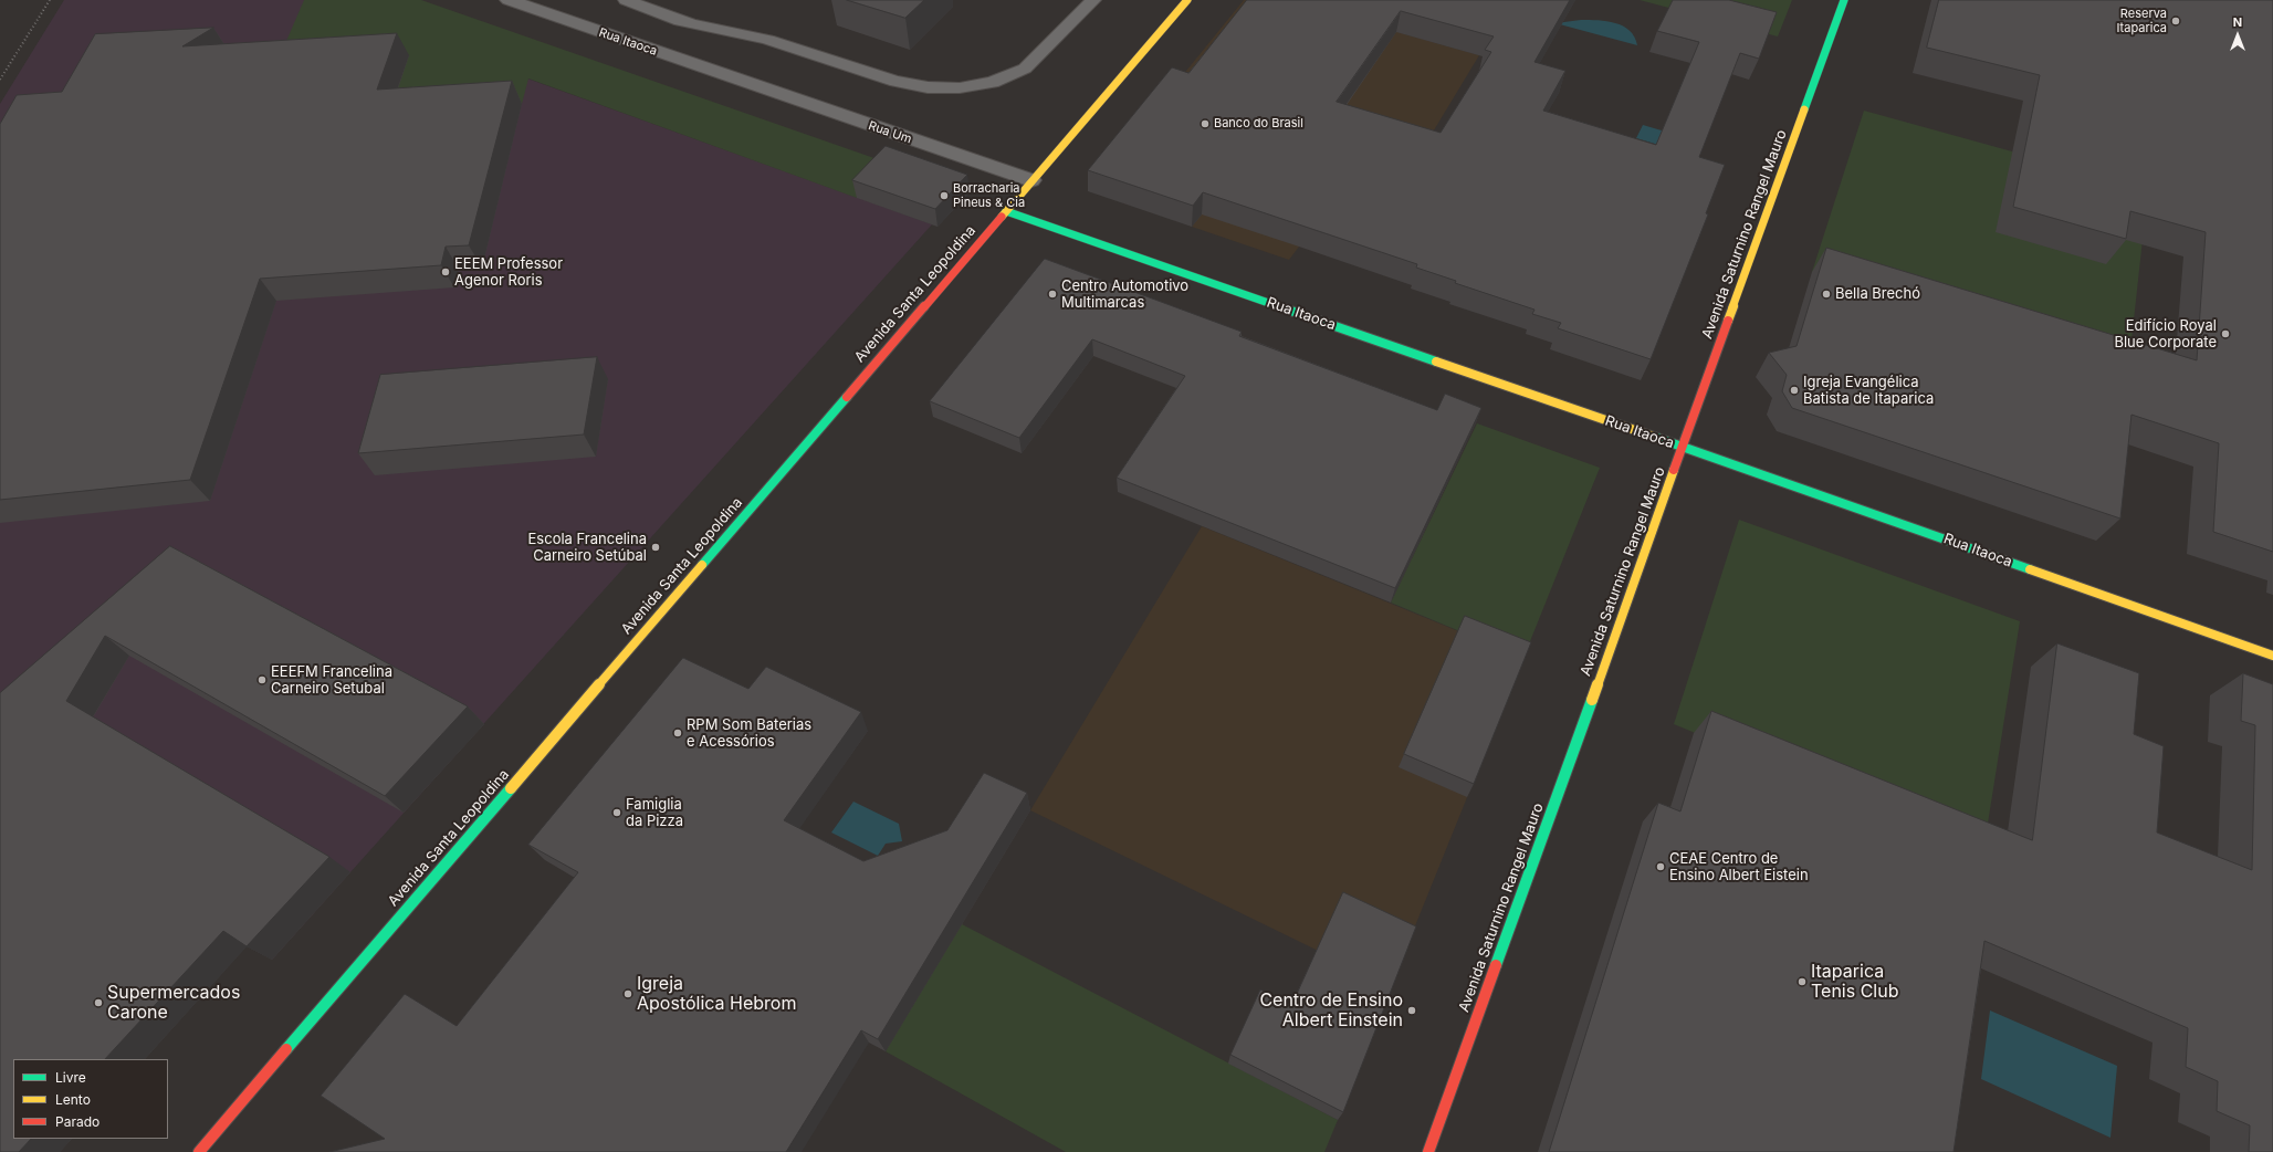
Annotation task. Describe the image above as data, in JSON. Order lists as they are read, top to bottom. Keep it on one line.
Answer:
{"streets":{"street":["Rua Itaoca","Rua Um","Avenida Saturnino Rangel Mauro","Avenida Santa Leopoldina"]},"crossings":[["Rua Itaoca","Rua Um"],["Rua Itaoca","Avenida Saturnino Rangel Mauro"],["Rua Itaoca","Avenida Santa Leopoldina"],["Rua Um","Avenida Santa Leopoldina"]],"places":["Reserva Itaparica","Banco do Brasil","Borracharia Pineus & Cia","EEEM Professor Agenor Roris","Centro Automotivo Multimarcas","Bella Brechó","Edifício Royal Blue Corporate","Igreja Evangélica Batista de Itaparica","Escola Francelina Carneiro Setúbal","EEEFM Francelina Carneiro Setubal","RPM Som Baterias e Acessórios","Famiglia da Pizza","CEAE Centro de Ensino Albert Eistein","Itaparica Tenis Club","Igreja Apostólica Hebrom","Supermercados Carone","Centro de Ensino Albert Einstein"],"legend":["Livre","Lento","Parado"],"north":"top"}
